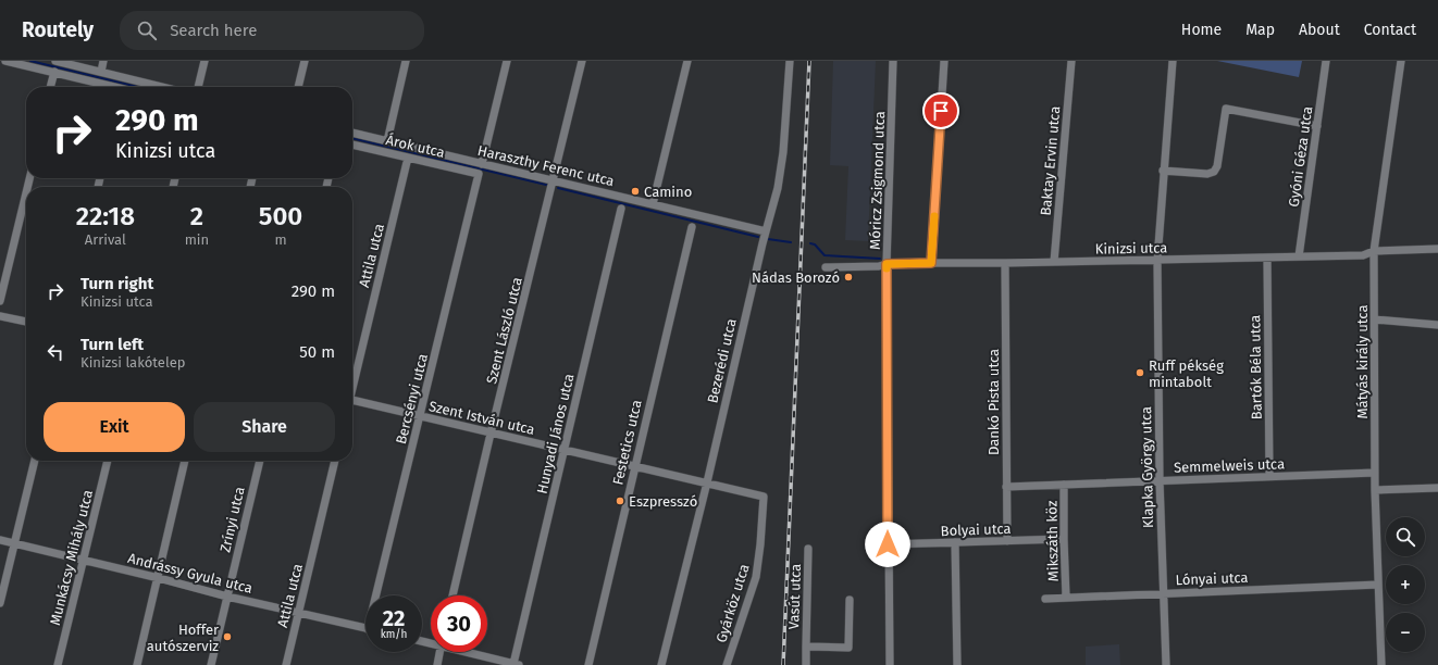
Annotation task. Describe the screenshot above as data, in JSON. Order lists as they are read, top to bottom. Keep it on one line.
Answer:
{"streets":{"street":["Árok utca","Gyóni Géza utca","Baktay Ervin utca","Haraszthy Ferenc utca","Móricz Zsigmond utca","Kinizsi utca","Attila utca","Szent László utca","Bezerédi utca","Mátyás király utca","Bartók Béla utca","Bercsényi utca","Dankó Pista utca","Szent István utca","Hunyadi János utca","Festetics utca","Semmelweis utca","Klapka György utca","Zrínyi utca","Bolyai utca","Mikszáth köz","Munkácsy Mihály utca","Andrássy Gyula utca","Lónyai utca","Vasút utca","Gyárköz utca"]},"crossings":[["Árok utca","Attila utca"],["Árok utca","Bercsényi utca"],["Gyóni Géza utca","Kinizsi utca"],["Baktay Ervin utca","Kinizsi utca"],["Haraszthy Ferenc utca","Szent László utca"],["Haraszthy Ferenc utca","Bezerédi utca"],["Móricz Zsigmond utca","Kinizsi utca"],["Móricz Zsigmond utca","Bolyai utca"],["Kinizsi utca","Mátyás király utca"],["Kinizsi utca","Bartók Béla utca"],["Kinizsi utca","Dankó Pista utca"],["Kinizsi utca","Klapka György utca"],["Attila utca","Andrássy Gyula utca"],["Szent László utca","Szent István utca"],["Bezerédi utca","Szent István utca"],["Mátyás király utca","Semmelweis utca"],["Mátyás király utca","Lónyai utca"],["Bartók Béla utca","Semmelweis utca"],["Bercsényi utca","Szent István utca"],["Dankó Pista utca","Semmelweis utca"],["Dankó Pista utca","Bolyai utca"],["Szent István utca","Hunyadi János utca"],["Szent István utca","Festetics utca"],["Szent István utca","Gyárköz utca"],["Semmelweis utca","Klapka György utca"],["Semmelweis utca","Mikszáth köz"],["Klapka György utca","Lónyai utca"],["Zrínyi utca","Andrássy Gyula utca"],["Bolyai utca","Mikszáth köz"],["Mikszáth köz","Lónyai utca"],["Munkácsy Mihály utca","Andrássy Gyula utca"]],"places":["Camino","Nádas Borozó","Ruff pékség mintabolt","Eszpresszó","Hoffer autószerviz"],"page":{"header":"Routely","search":"Search here","nav":["Home","Map","About","Contact"],"turn":["290 m","Kinizsi utca"],"eta":["22:18","Arrival","2","min","500","m"],"list":[{"name":"Turn right","note":"Kinizsi utca","value":"290 m"},{"name":"Turn left","note":"Kinizsi lakótelep","value":"50 m"}],"buttons":["Exit","Share"],"map_buttons":["+","−"],"speed":"22 km/h","limit":"30"}}
